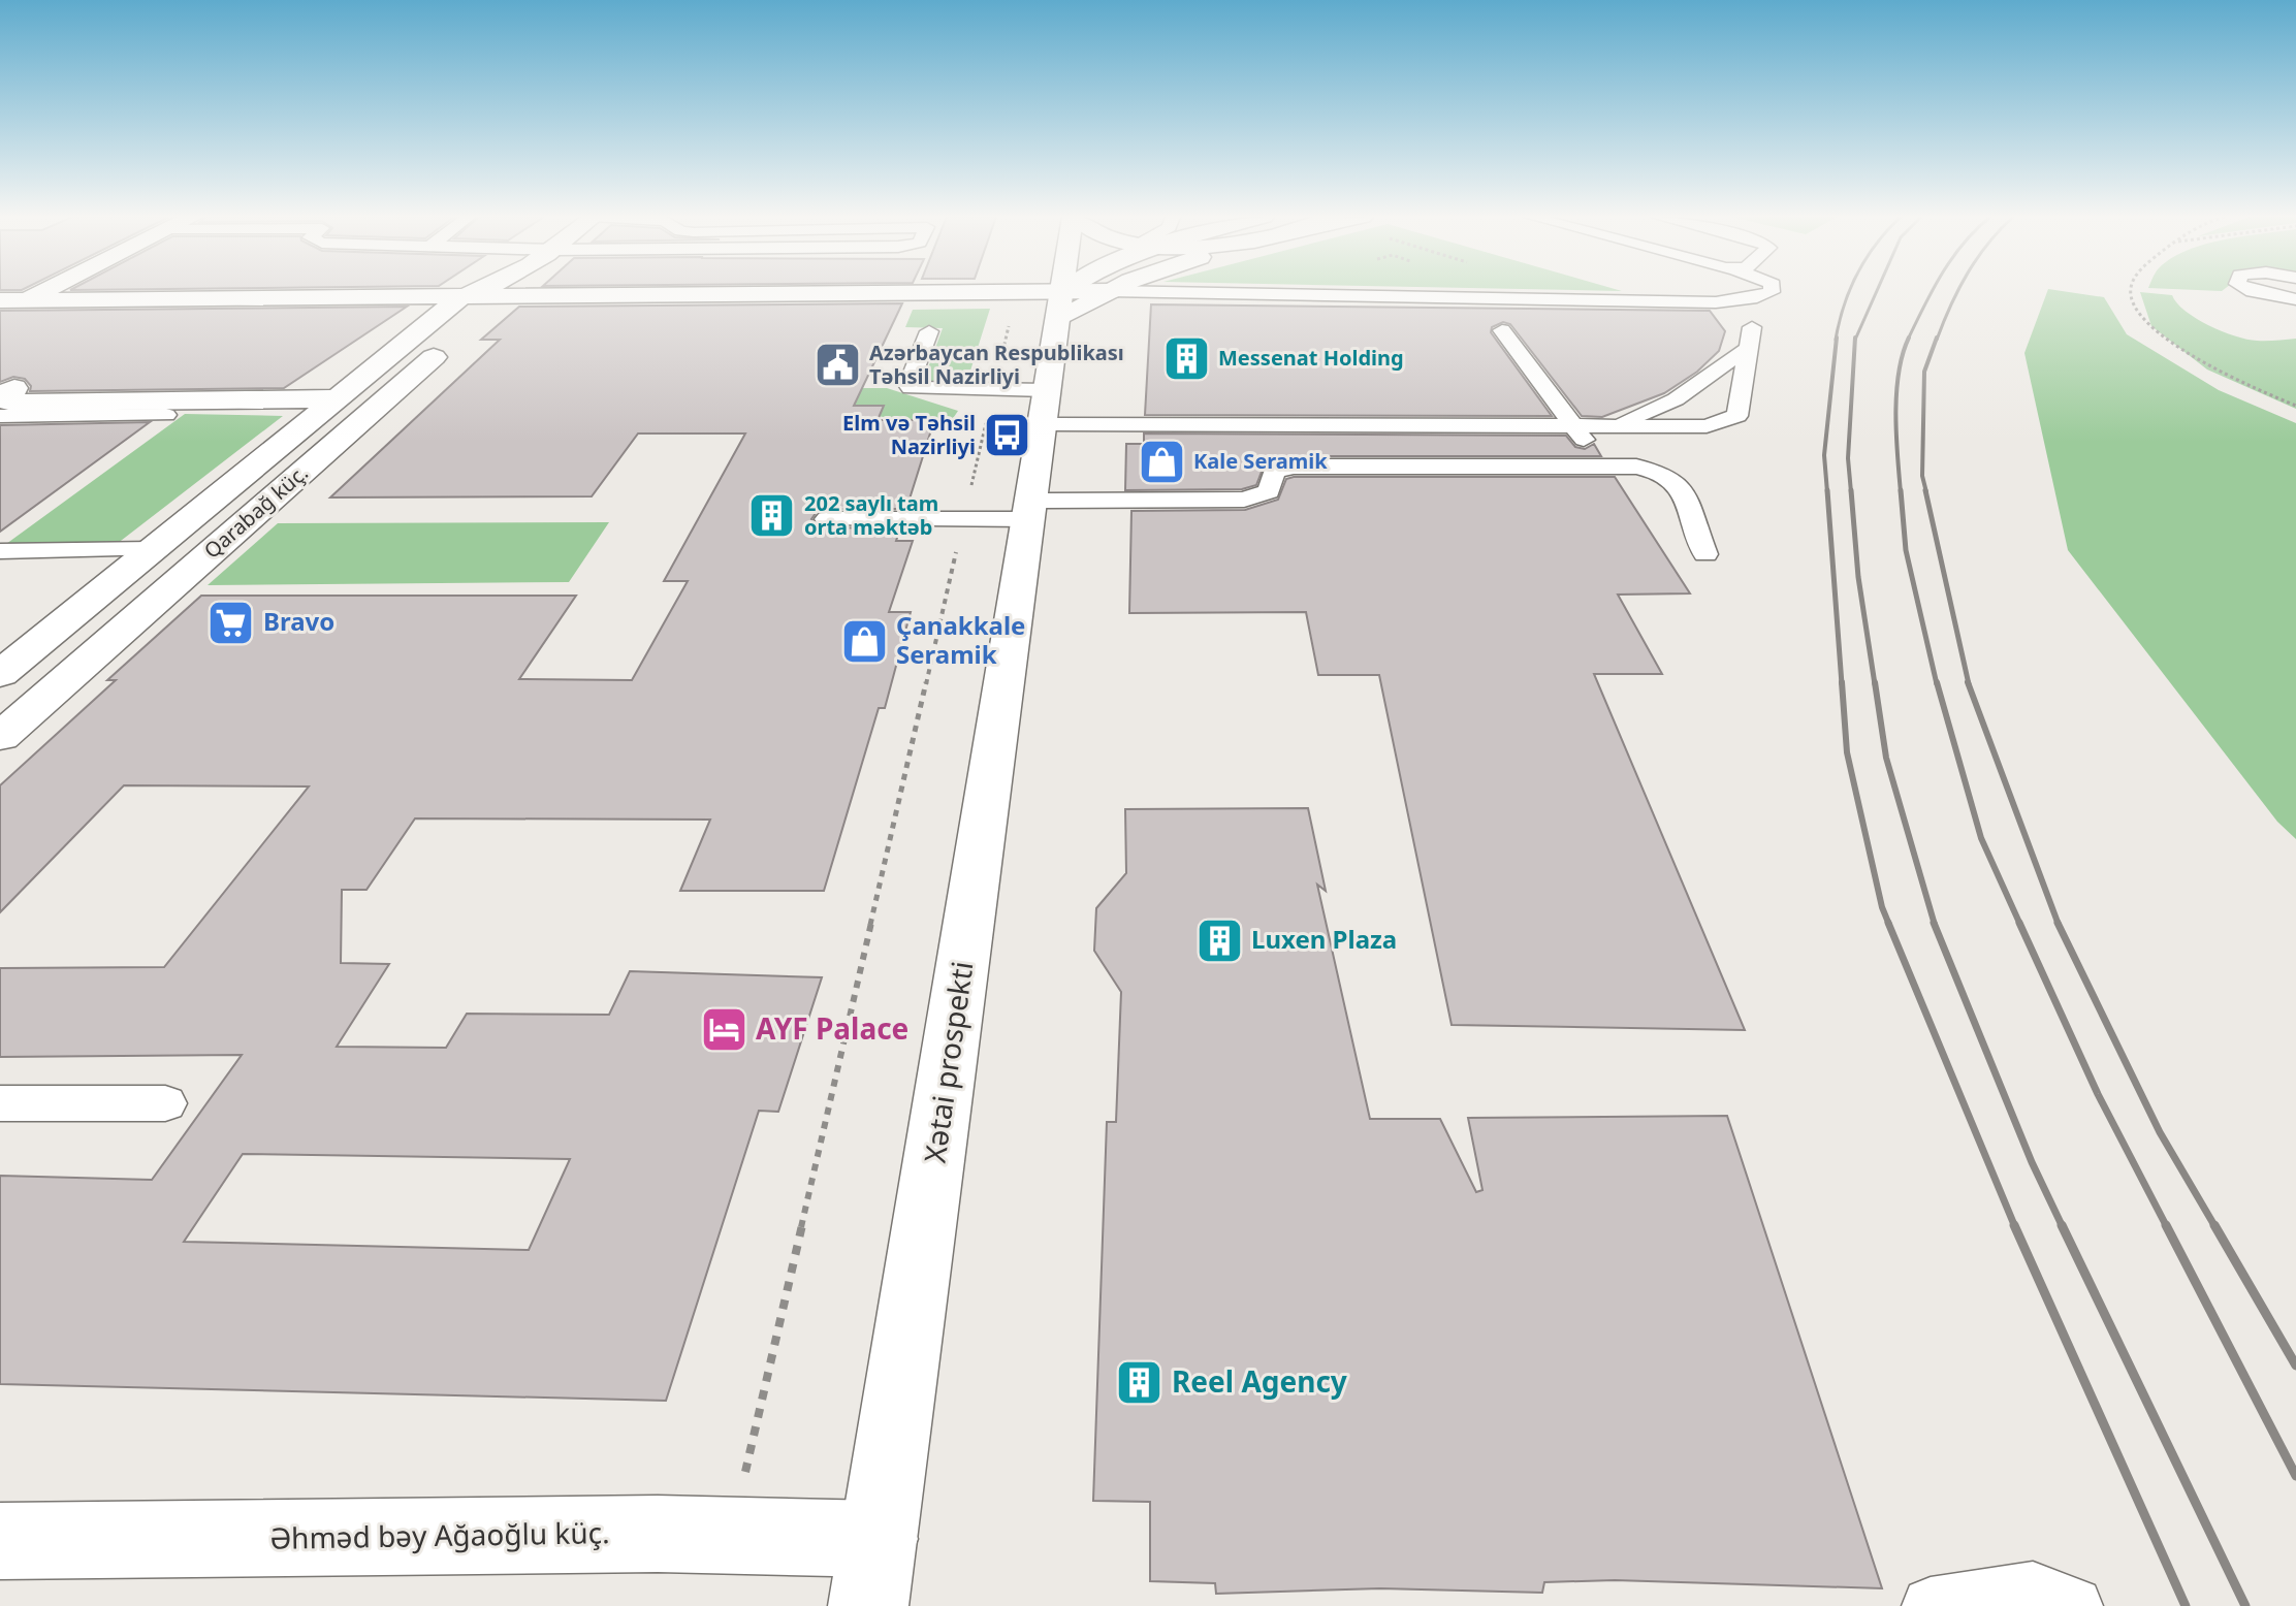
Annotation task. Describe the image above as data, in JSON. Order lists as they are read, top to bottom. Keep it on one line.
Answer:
{"streets":{"main road":["Qarabağ küç.","Xətai prospekti","Əhməd bəy Ağaoğlu küç."]},"crossings":[["Xətai prospekti","Əhməd bəy Ağaoğlu küç."]],"places":{"building":["Messenat Holding","202 saylı tam orta məktəb","Luxen Plaza","Reel Agency"],"public building":["Azərbaycan Respublikası Təhsil Nazirliyi"],"bus stop":["Elm və Təhsil Nazirliyi"],"shop":["Kale Seramik","Çanakkale Seramik"],"supermarket":["Bravo"],"hotel":["AYF Palace"]}}
